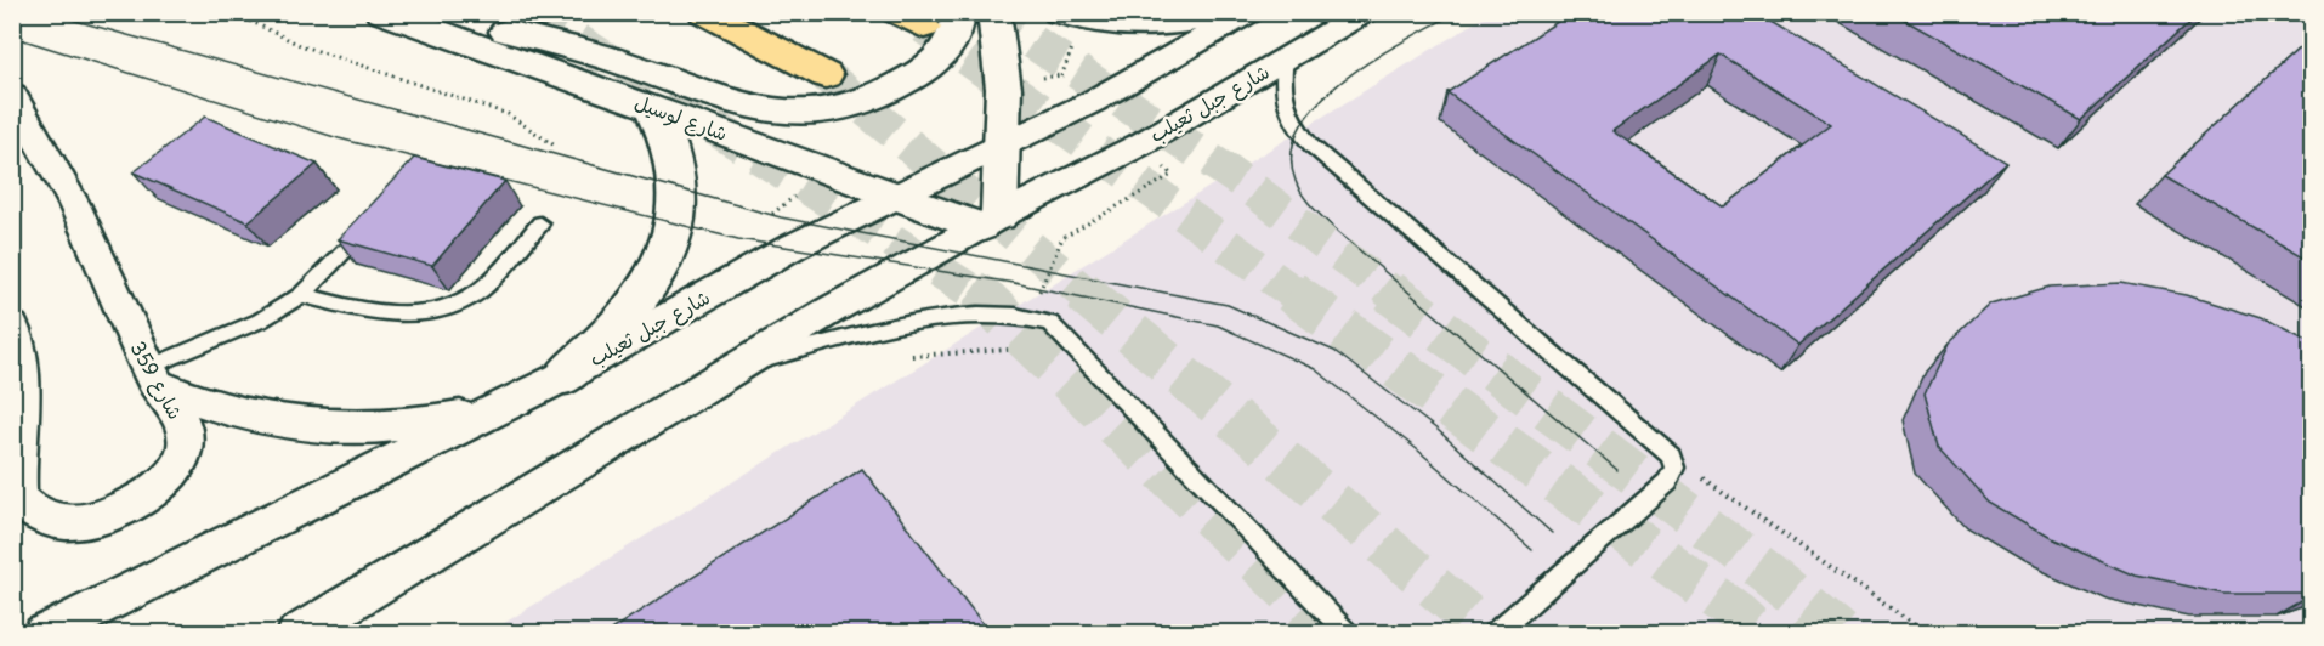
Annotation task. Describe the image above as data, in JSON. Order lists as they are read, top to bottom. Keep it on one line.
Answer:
{"streets":{"street":["شارع جبل ثعيلب","شارع لوسيل","شارع 359"]},"crossings":[["شارع جبل ثعيلب","شارع لوسيل"]]}
